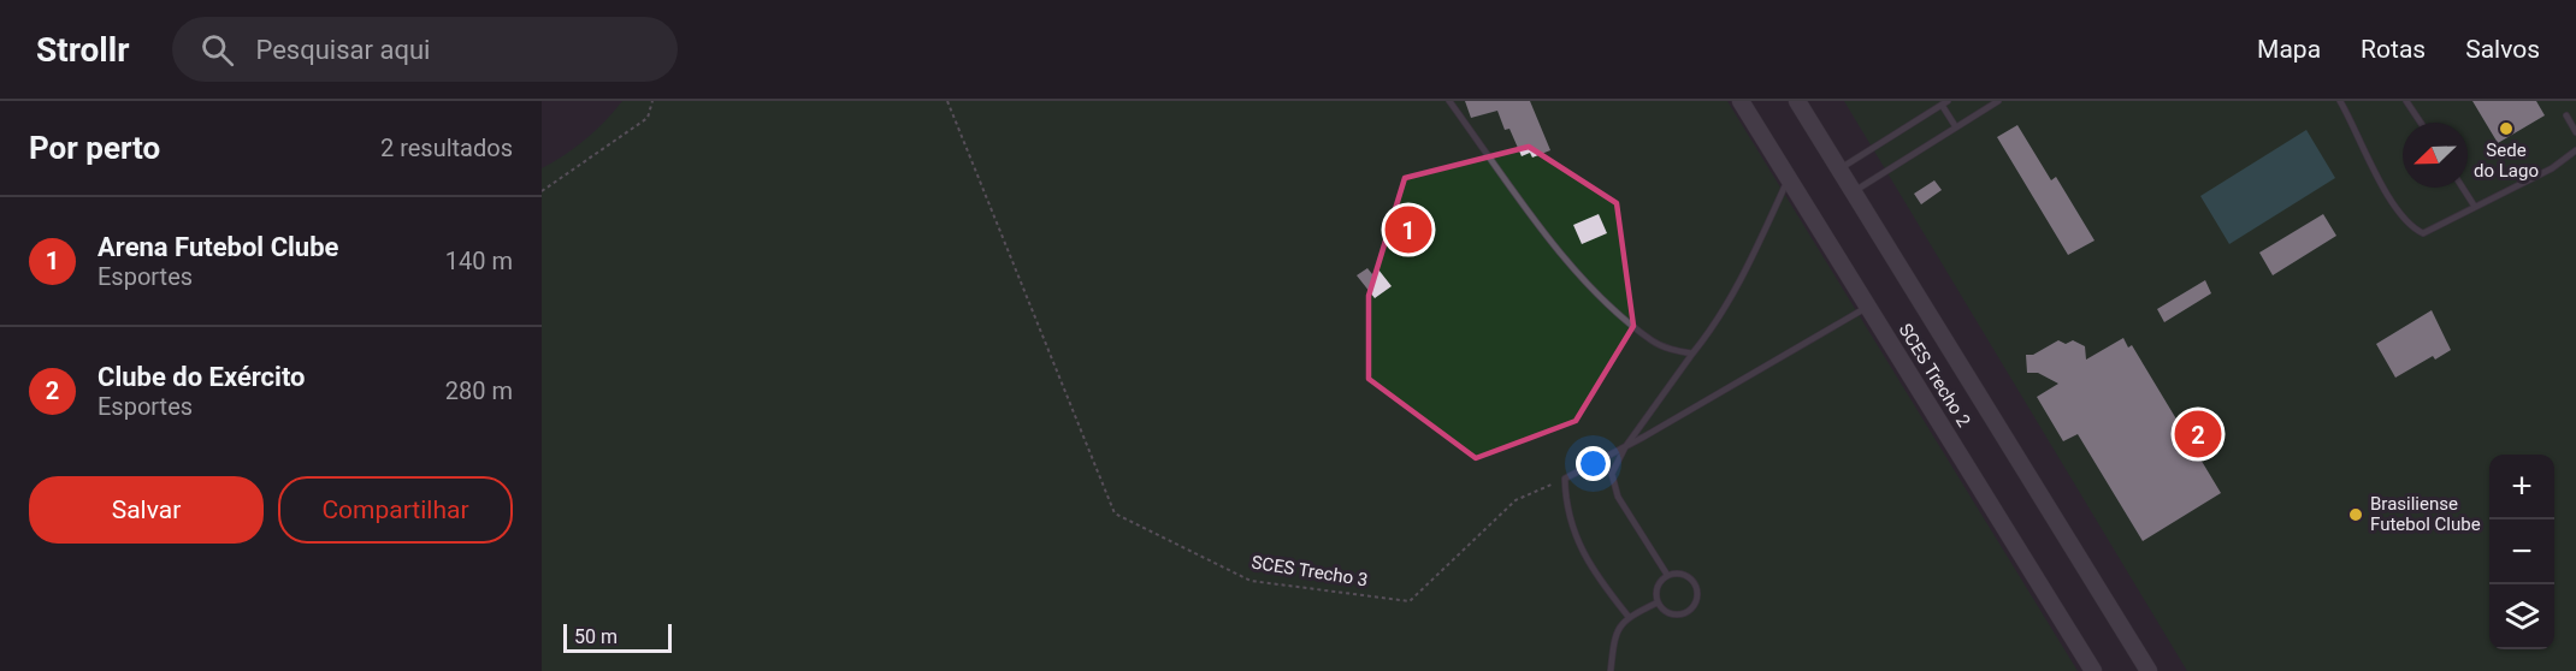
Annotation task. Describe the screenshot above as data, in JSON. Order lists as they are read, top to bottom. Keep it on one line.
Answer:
{"streets":{"main road":["SCES Trecho 2"],"path":["SCES Trecho 3"]},"places":["Sede do Lago","Brasiliense Futebol Clube"],"scale_bar":"50 m","north":"bottom left","page":{"header":"Strollr","search":"Pesquisar aqui","nav":["Mapa","Rotas","Salvos"],"heading":["Por perto","2 resultados"],"list":[{"mark":"1","name":"Arena Futebol Clube","note":"Esportes","value":"140 m"},{"mark":"2","name":"Clube do Exército","note":"Esportes","value":"280 m"}],"pins":["1","2"],"buttons":["Salvar","Compartilhar"],"map_buttons":["+","−"],"scale":"50 m"}}
